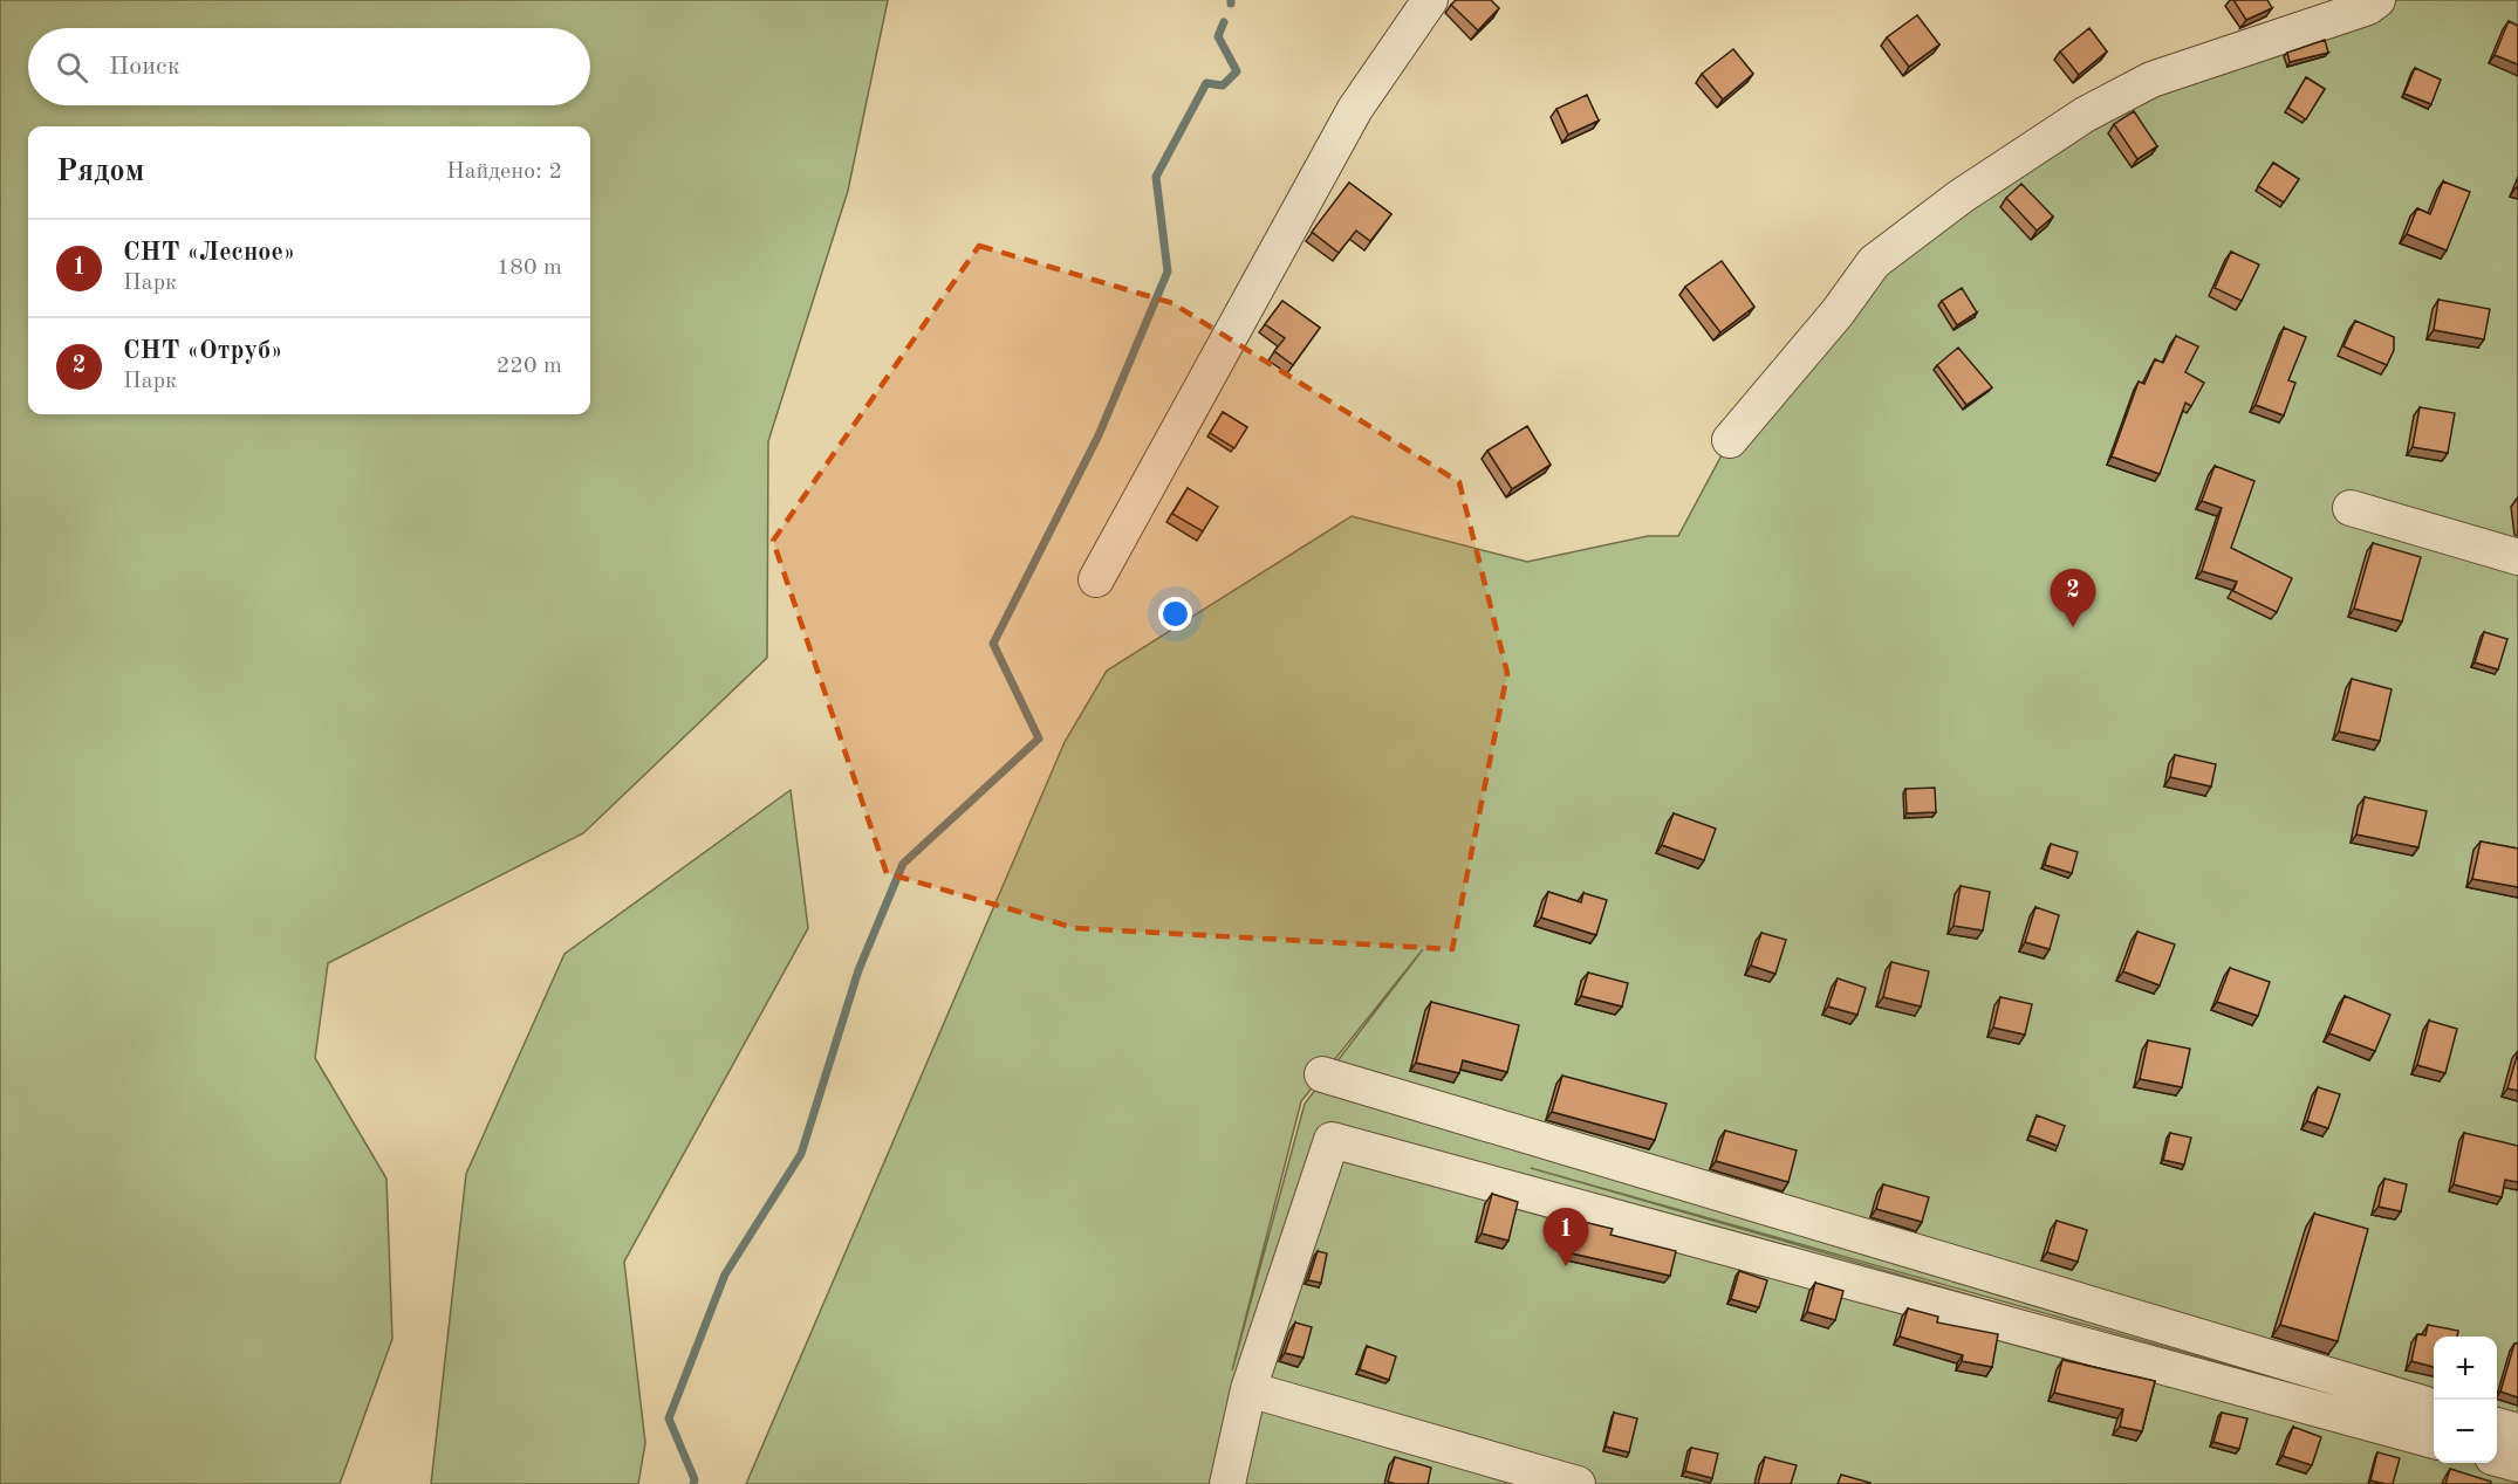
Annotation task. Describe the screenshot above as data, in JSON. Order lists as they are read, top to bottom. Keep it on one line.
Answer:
{"page":{"search":"Поиск","heading":["Рядом","Найдено: 2"],"list":[{"mark":"1","name":"СНТ «Лесное»","note":"Парк","value":"180 m"},{"mark":"2","name":"СНТ «Отруб»","note":"Парк","value":"220 m"}],"pins":["2","1"],"map_buttons":["+","−"]}}
